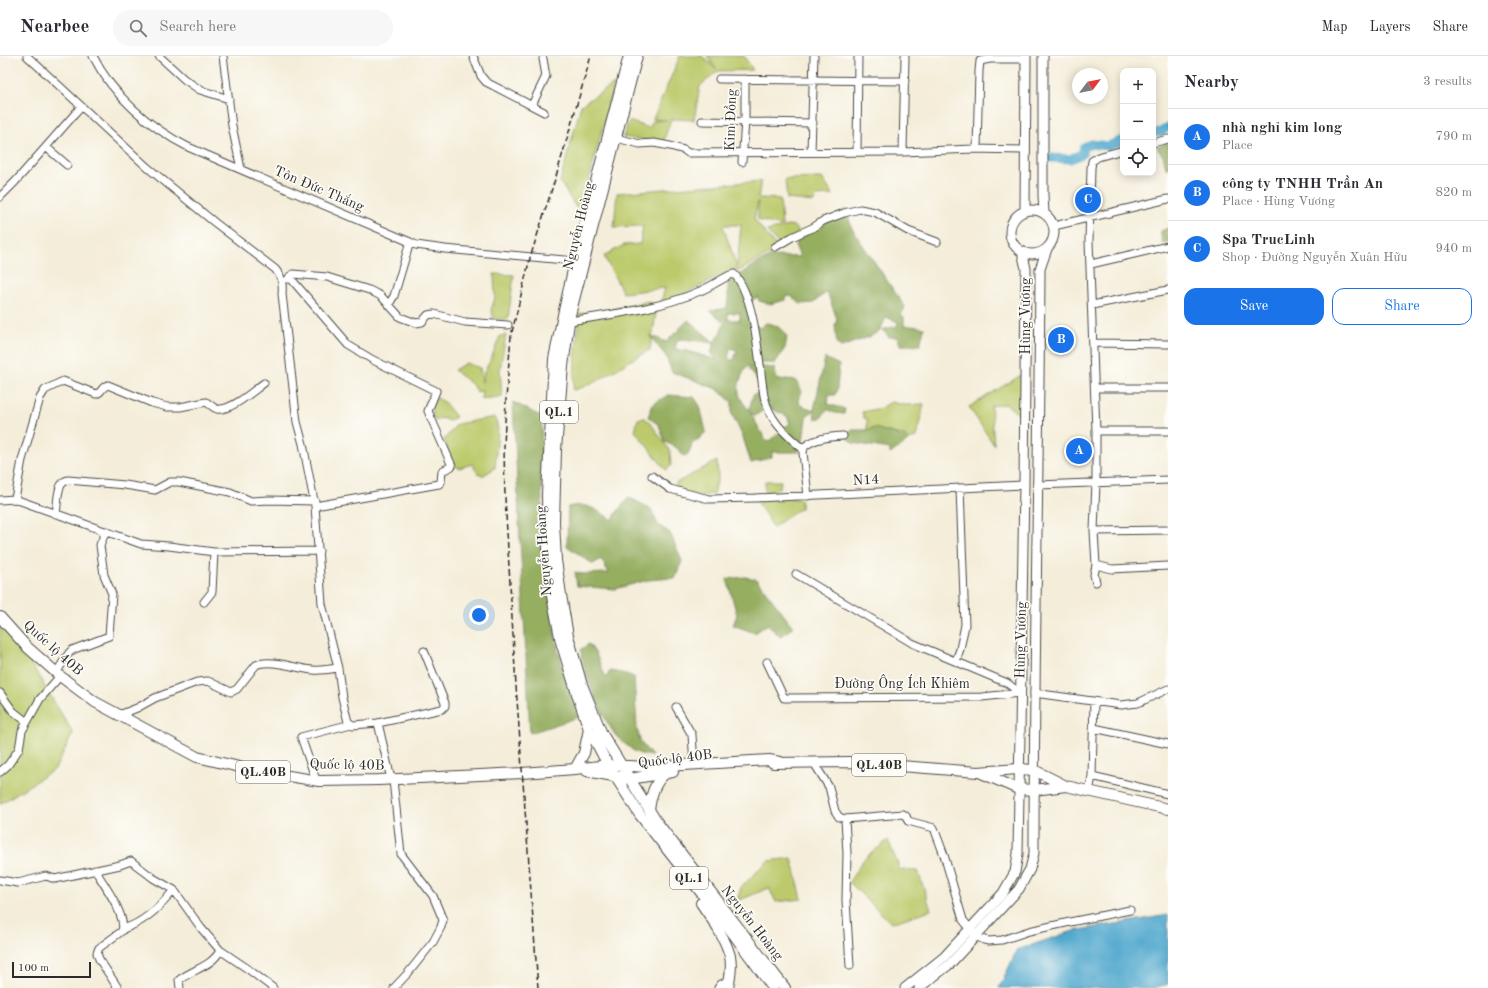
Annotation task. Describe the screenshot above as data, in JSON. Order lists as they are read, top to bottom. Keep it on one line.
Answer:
{"streets":{"highway":["Nguyễn Hoàng","QL.1","Quốc lộ 40B","QL.40B"],"main road":["Hùng Vương"],"street":["Kim Đồng","Tôn Đức Thắng","N14","Đường Ông Ích Khiêm"]},"crossings":[["Tôn Đức Thắng","Nguyễn Hoàng"],["Nguyễn Hoàng","Quốc lộ 40B"],["Hùng Vương","N14"],["Hùng Vương","Đường Ông Ích Khiêm"]],"scale_bar":"100 m","north":"top right","page":{"header":"Nearbee","search":"Search here","nav":["Map","Layers","Share"],"heading":["Nearby","3 results"],"map_buttons":["+","−"],"list":[{"mark":"A","name":"nhà nghỉ kim long","note":"Place","value":"790 m"},{"mark":"B","name":"công ty TNHH Trần An","note":"Place · Hùng Vương","value":"820 m"},{"mark":"C","name":"Spa TrucLinh","note":"Shop · Đường Nguyễn Xuân Hữu","value":"940 m"}],"pins":["C","B","A"],"buttons":["Save","Share"],"scale":"100 m"}}
